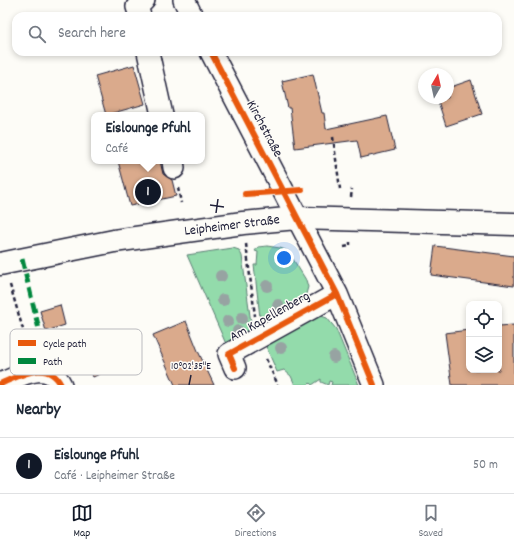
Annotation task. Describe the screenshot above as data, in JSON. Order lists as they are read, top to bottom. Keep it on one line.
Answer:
{"streets":{"main road":["Leipheimer Straße"],"street":["Kirchstraße","Am Kapellenberg"]},"crossings":[["Kirchstraße","Leipheimer Straße"]],"legend":["Cycle path","Path"],"north":"top","page":{"search":"Search here","popup":["Eislounge Pfuhl","Café"],"pins":"1","heading":"Nearby","list":[{"mark":"1","name":"Eislounge Pfuhl","note":"Café · Leipheimer Straße","value":"50 m"}],"nav":["Map","Directions","Saved"]},"coordinates":["10°02'35\"E"]}
